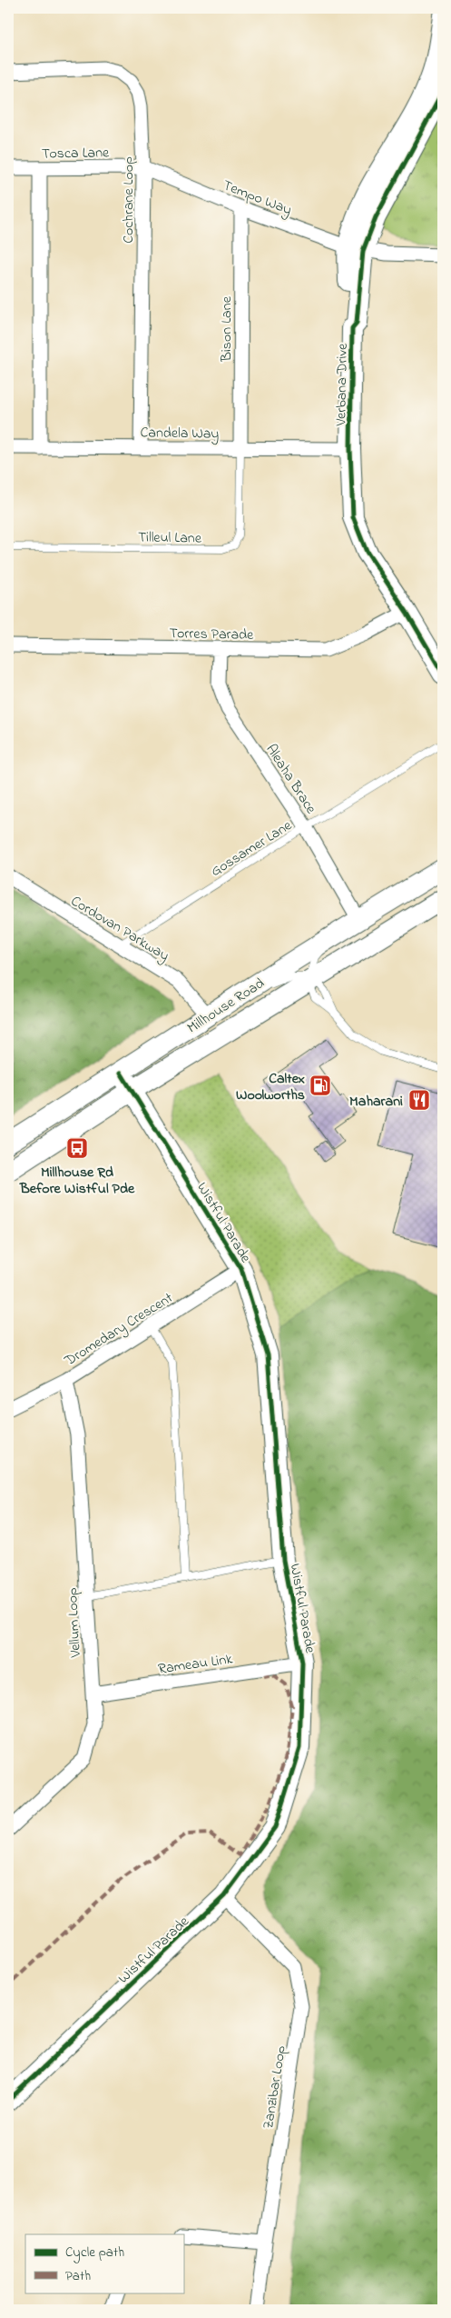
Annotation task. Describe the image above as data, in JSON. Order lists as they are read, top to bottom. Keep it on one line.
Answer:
{"streets":{"street":["Tosca Lane","Tempo Way","Cochrane Loop","Bison Lane","Verbana Drive","Candela Way","Torres Parade","Aleaha Brace","Cordovan Parkway","Millhouse Road","Wistful Parade","Dromedary Crescent","Vellum Loop","Rameau Link","Zanzibar Loop"],"lane":["Tilleul Lane","Gossamer Lane"]},"crossings":[["Tosca Lane","Tempo Way"],["Tosca Lane","Cochrane Loop"],["Tempo Way","Cochrane Loop"],["Tempo Way","Bison Lane"],["Tempo Way","Verbana Drive"],["Cochrane Loop","Candela Way"],["Bison Lane","Candela Way"],["Bison Lane","Tilleul Lane"],["Verbana Drive","Candela Way"],["Verbana Drive","Torres Parade"],["Candela Way","Tilleul Lane"],["Torres Parade","Aleaha Brace"],["Aleaha Brace","Gossamer Lane"],["Aleaha Brace","Millhouse Road"],["Gossamer Lane","Cordovan Parkway"],["Cordovan Parkway","Millhouse Road"],["Millhouse Road","Wistful Parade"],["Wistful Parade","Dromedary Crescent"],["Wistful Parade","Rameau Link"],["Wistful Parade","Zanzibar Loop"],["Dromedary Crescent","Vellum Loop"],["Vellum Loop","Rameau Link"]],"places":{"fuel station":["Caltex Woolworths"],"restaurant":["Maharani"],"bus stop":["Millhouse Rd Before Wistful Pde"]},"legend":["Cycle path","Path"]}
